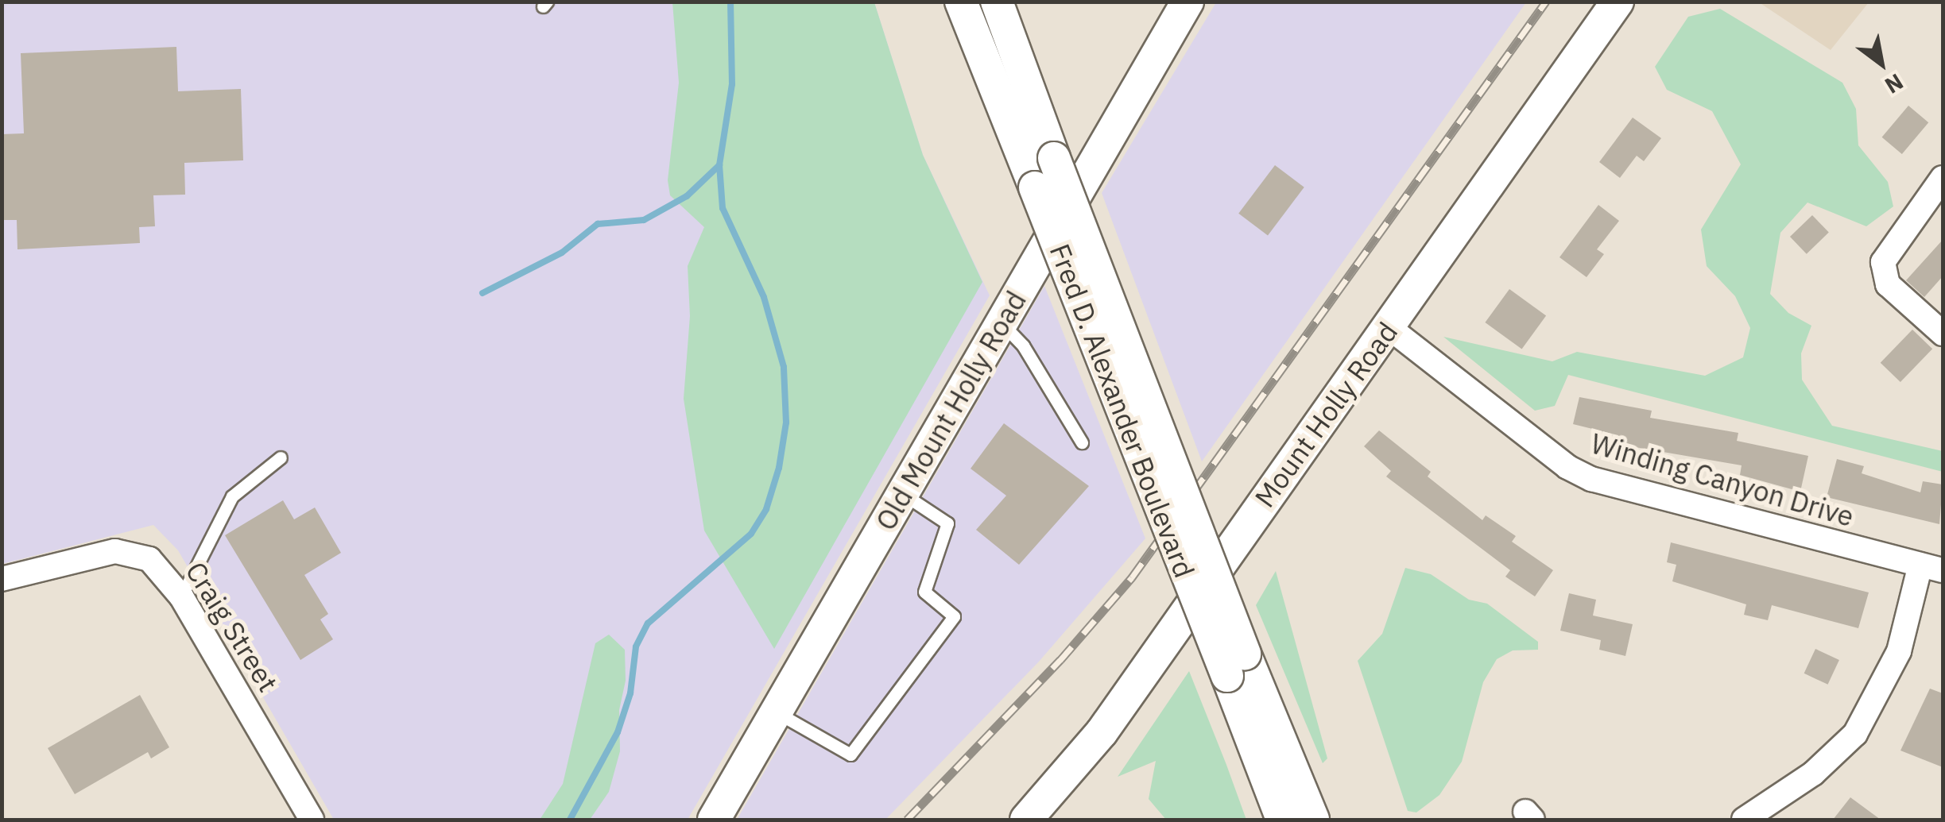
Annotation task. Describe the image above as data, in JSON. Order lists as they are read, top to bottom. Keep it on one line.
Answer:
{"streets":{"street":["Old Mount Holly Road","Fred D. Alexander Boulevard","Mount Holly Road","Winding Canyon Drive","Craig Street"]},"crossings":[["Mount Holly Road","Winding Canyon Drive"]],"north":"bottom right"}
